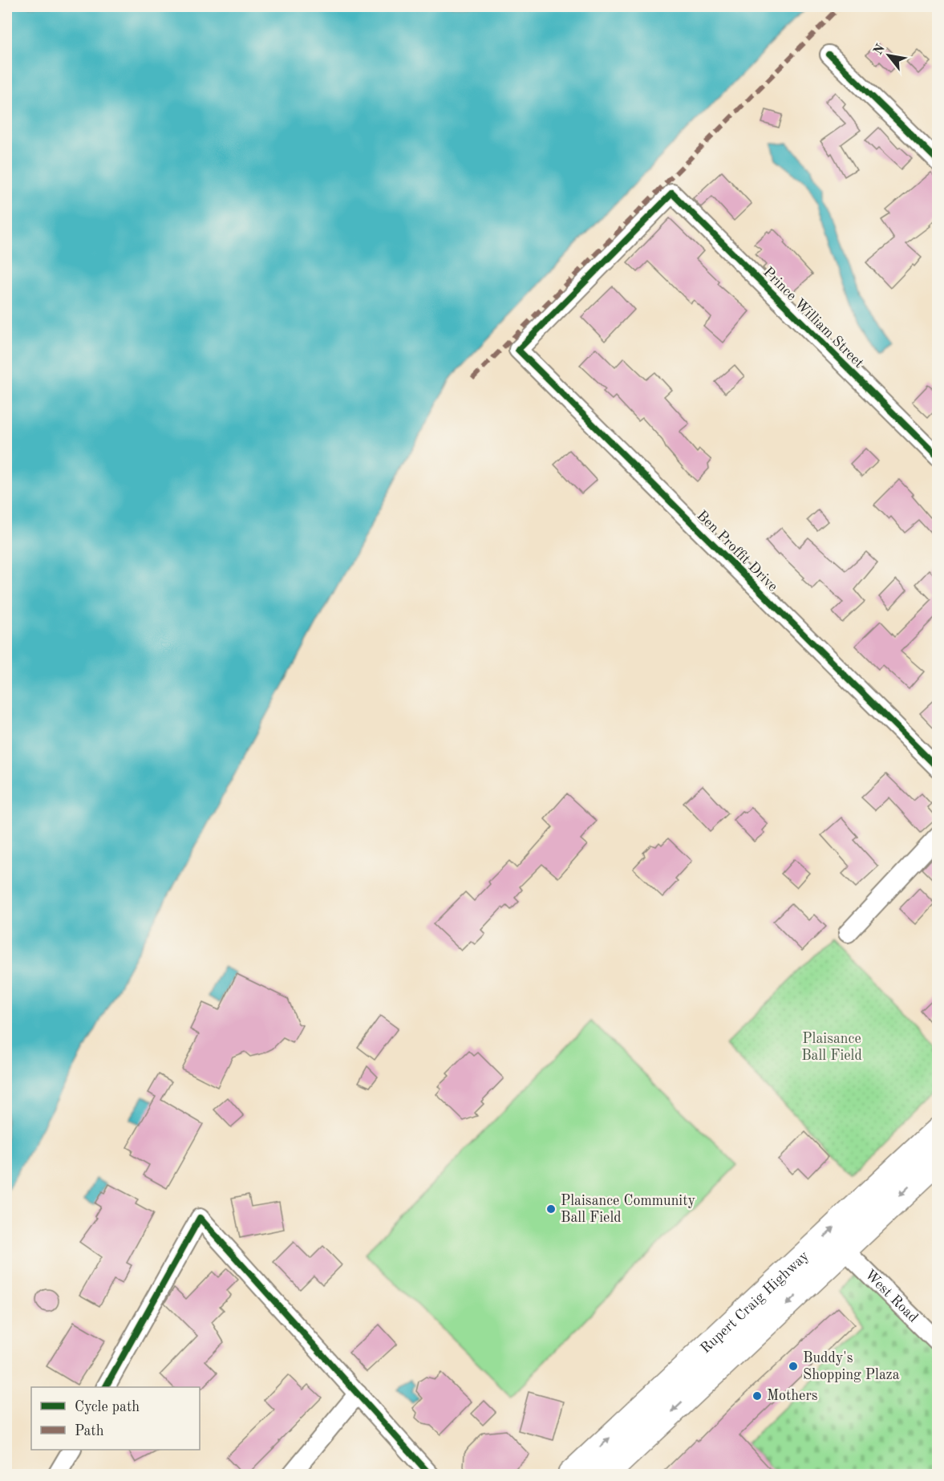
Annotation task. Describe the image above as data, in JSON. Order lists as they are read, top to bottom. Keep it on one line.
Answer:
{"streets":{"main road":["Rupert Craig Highway"],"street":["Prince William Street","Ben Proffit Drive","West Road"]},"crossings":[["Prince William Street","Ben Proffit Drive"],["West Road","Rupert Craig Highway"]],"parks":["Plaisance Ball Field"],"places":["Plaisance Community Ball Field","Buddy's Shopping Plaza","Mothers"],"legend":["Cycle path","Path"],"north":"top left"}
